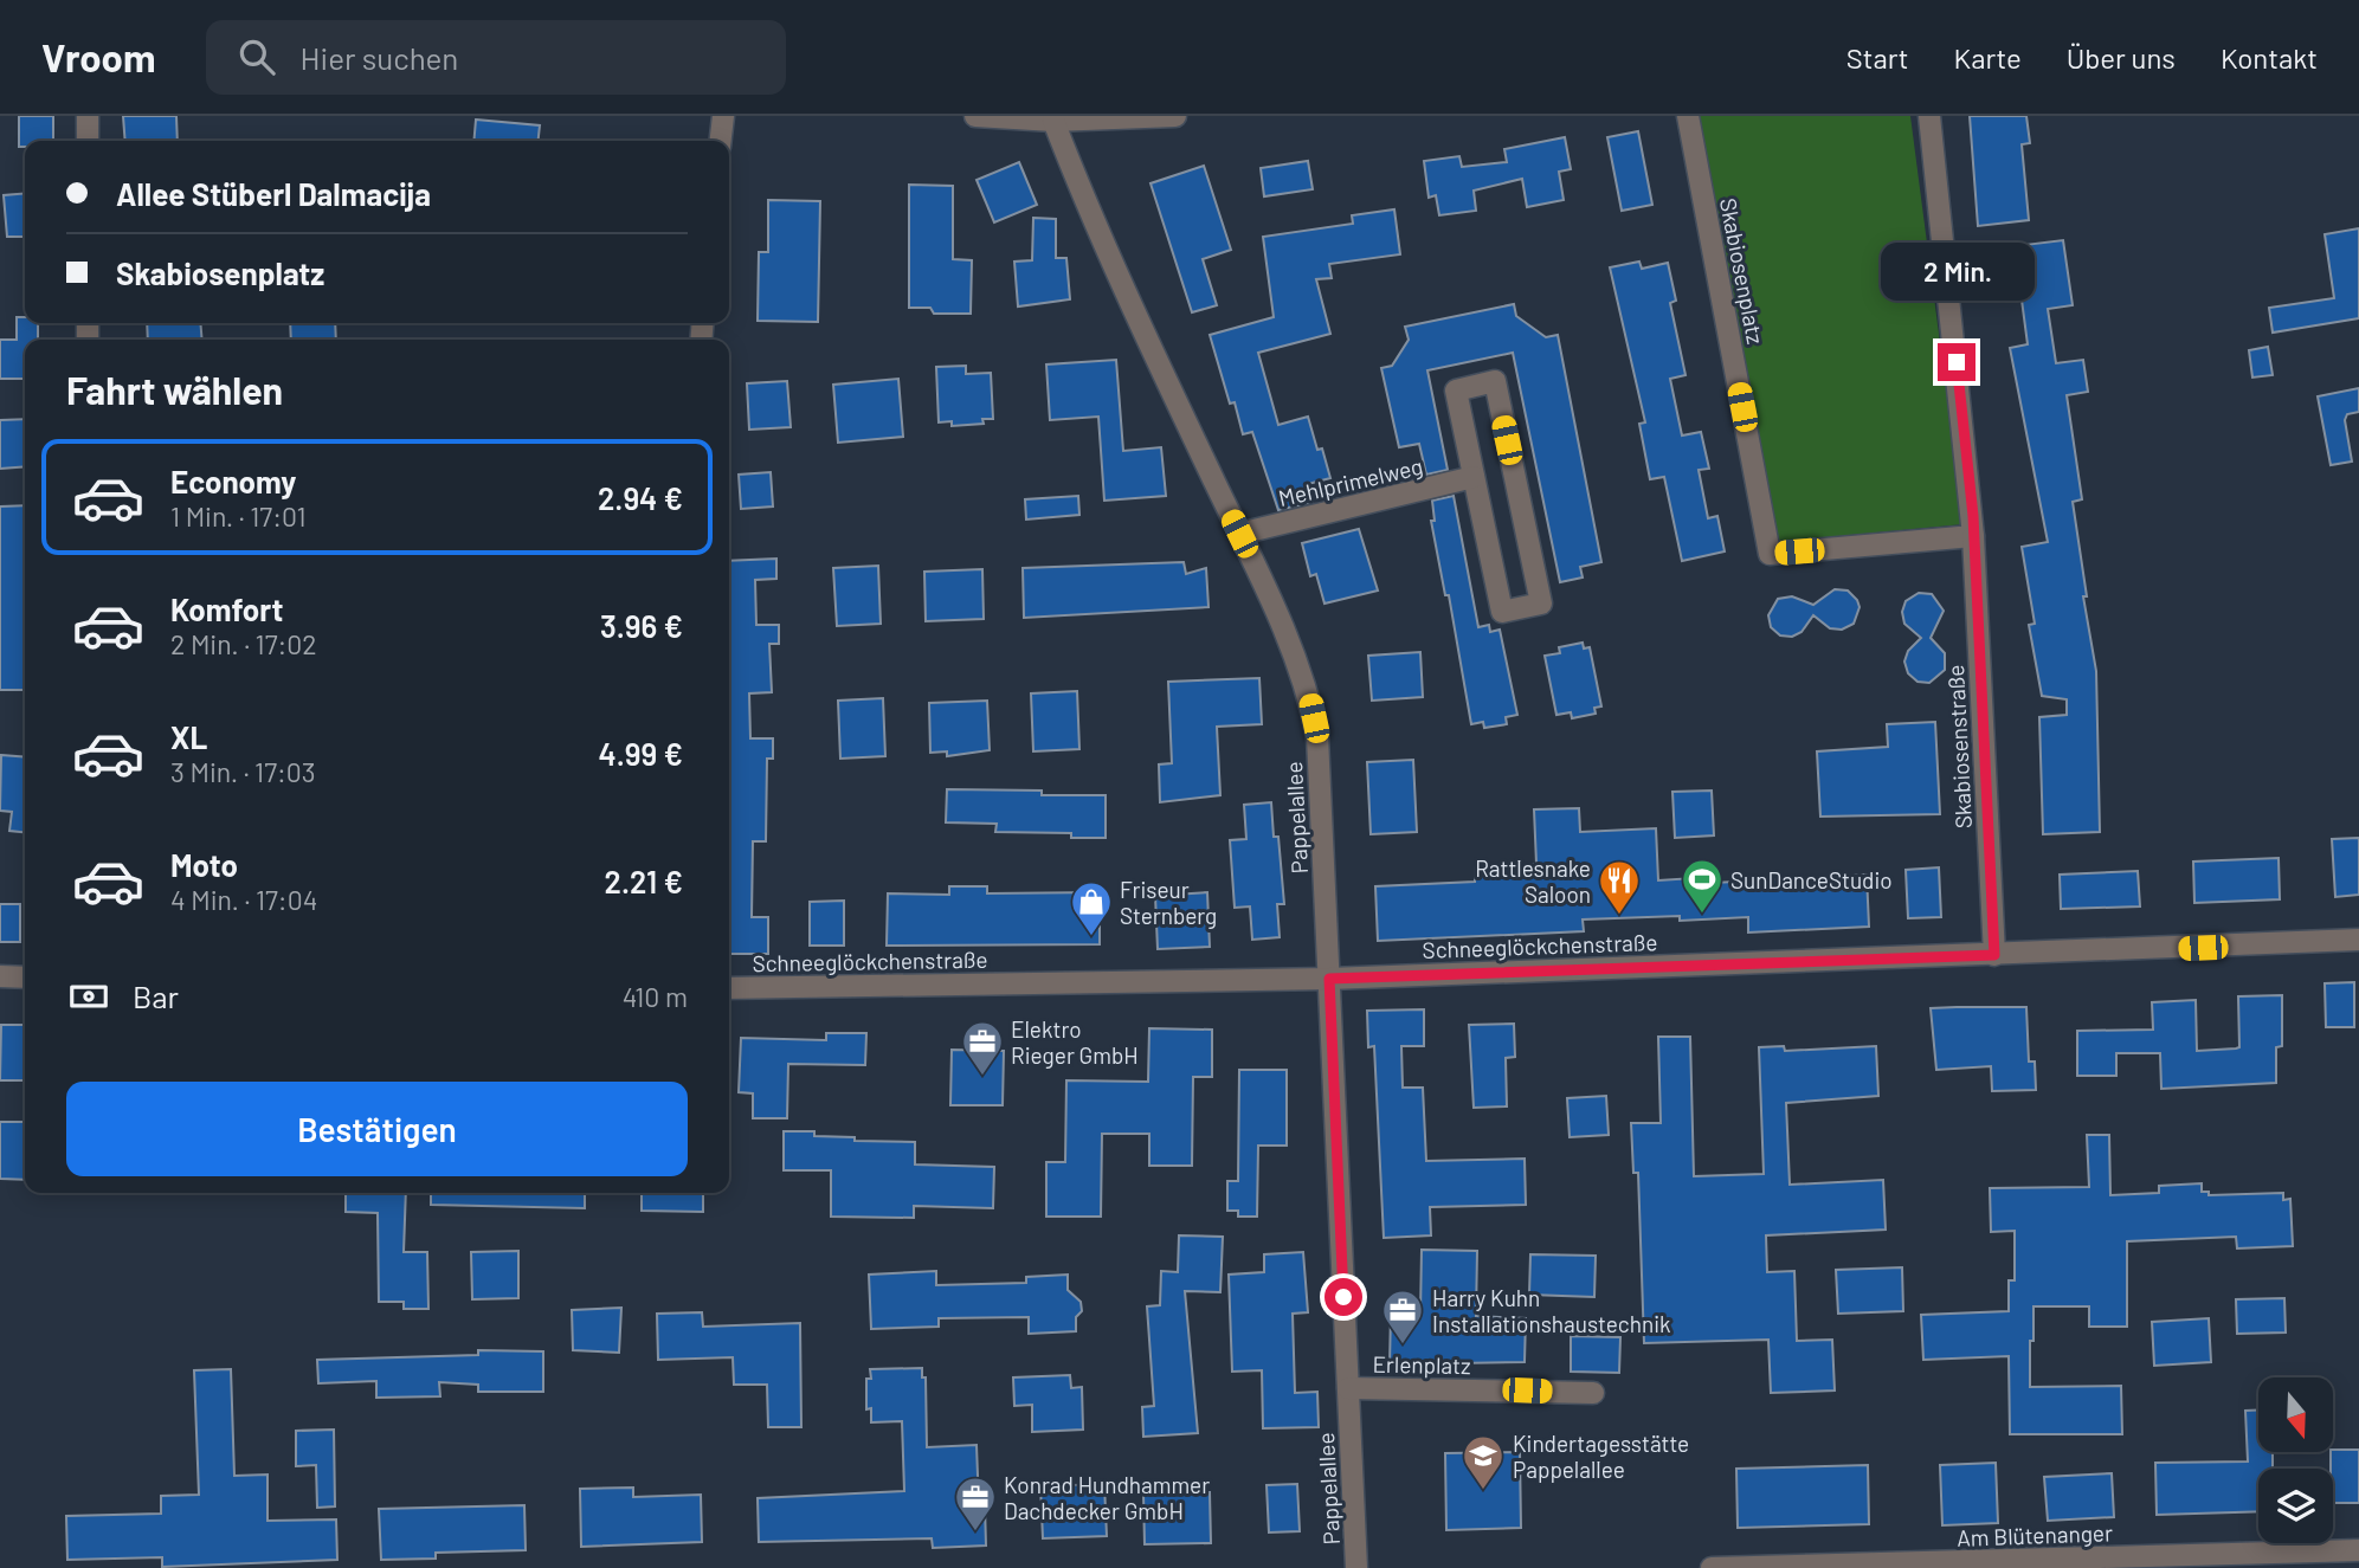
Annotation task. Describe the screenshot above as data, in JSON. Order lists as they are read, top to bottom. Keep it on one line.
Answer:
{"streets":{"street":["Skabiosenplatz","Mehlprimelweg","Skabiosenstraße","Pappelallee","Schneeglöckchenstraße","Erlenplatz","Am Blütenanger"]},"crossings":[["Skabiosenplatz","Skabiosenstraße"],["Mehlprimelweg","Pappelallee"],["Skabiosenstraße","Schneeglöckchenstraße"],["Pappelallee","Schneeglöckchenstraße"],["Pappelallee","Erlenplatz"]],"places":{"sports":["SunDanceStudio"],"restaurant":["Rattlesnake Saloon"],"shop":["Friseur Sternberg"],"office":["Elektro Rieger GmbH","Harry Kuhn Installationshaustechnik","Konrad Hundhammer Dachdecker GmbH"],"school or university":["Kindertagesstätte Pappelallee"]},"north":"bottom","page":{"header":"Vroom","search":"Hier suchen","nav":["Start","Karte","Über uns","Kontakt"],"banner":["Allee Stüberl Dalmacija","Skabiosenplatz"],"bubble":"2 Min.","heading":"Fahrt wählen","list":[{"name":"Economy","note":"1 Min. · 17:01","value":"2.94 €"},{"name":"Komfort","note":"2 Min. · 17:02","value":"3.96 €"},{"name":"XL","note":"3 Min. · 17:03","value":"4.99 €"},{"name":"Moto","note":"4 Min. · 17:04","value":"2.21 €"}],"pay":["Bar","410 m"],"buttons":"Bestätigen"}}
